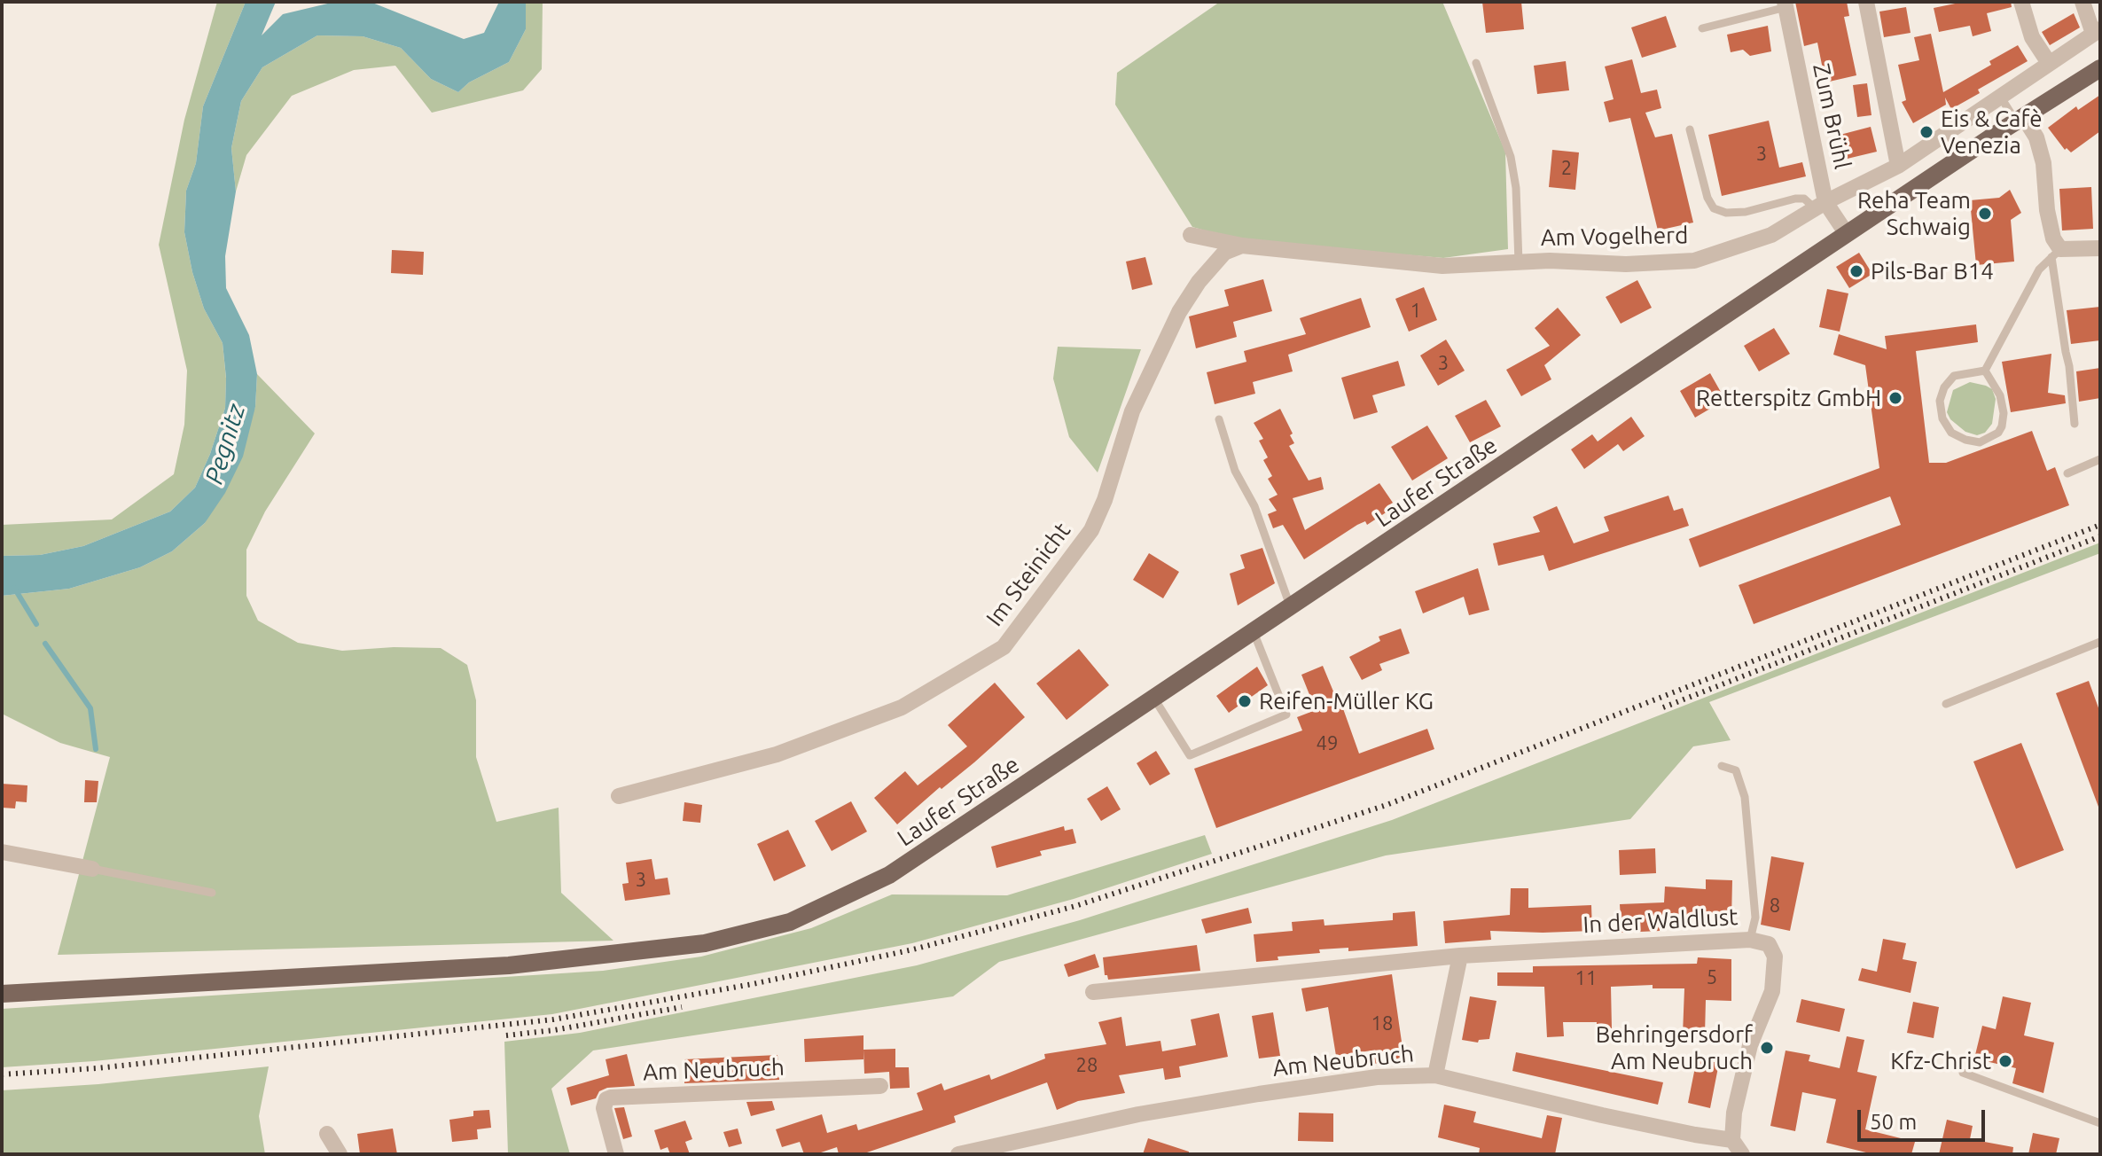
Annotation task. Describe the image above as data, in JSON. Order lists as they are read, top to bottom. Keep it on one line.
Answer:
{"streets":{"main road":["Laufer Straße"],"street":["Zum Brühl","Am Vogelherd","Im Steinicht","In der Waldlust","Am Neubruch"]},"crossings":[["Zum Brühl","Am Vogelherd"],["Zum Brühl","Laufer Straße"],["Am Vogelherd","Im Steinicht"],["In der Waldlust","Am Neubruch"]],"water":["Pegnitz"],"places":["Eis & Cafè Venezia","Reha Team Schwaig","Pils-Bar B14","Retterspitz GmbH","Reifen-Müller KG","Behringersdorf Am Neubruch","Kfz-Christ"],"house_numbers":["3","2","1","3","49","3","8","5","11","18","28"],"scale_bar":"50 m"}
